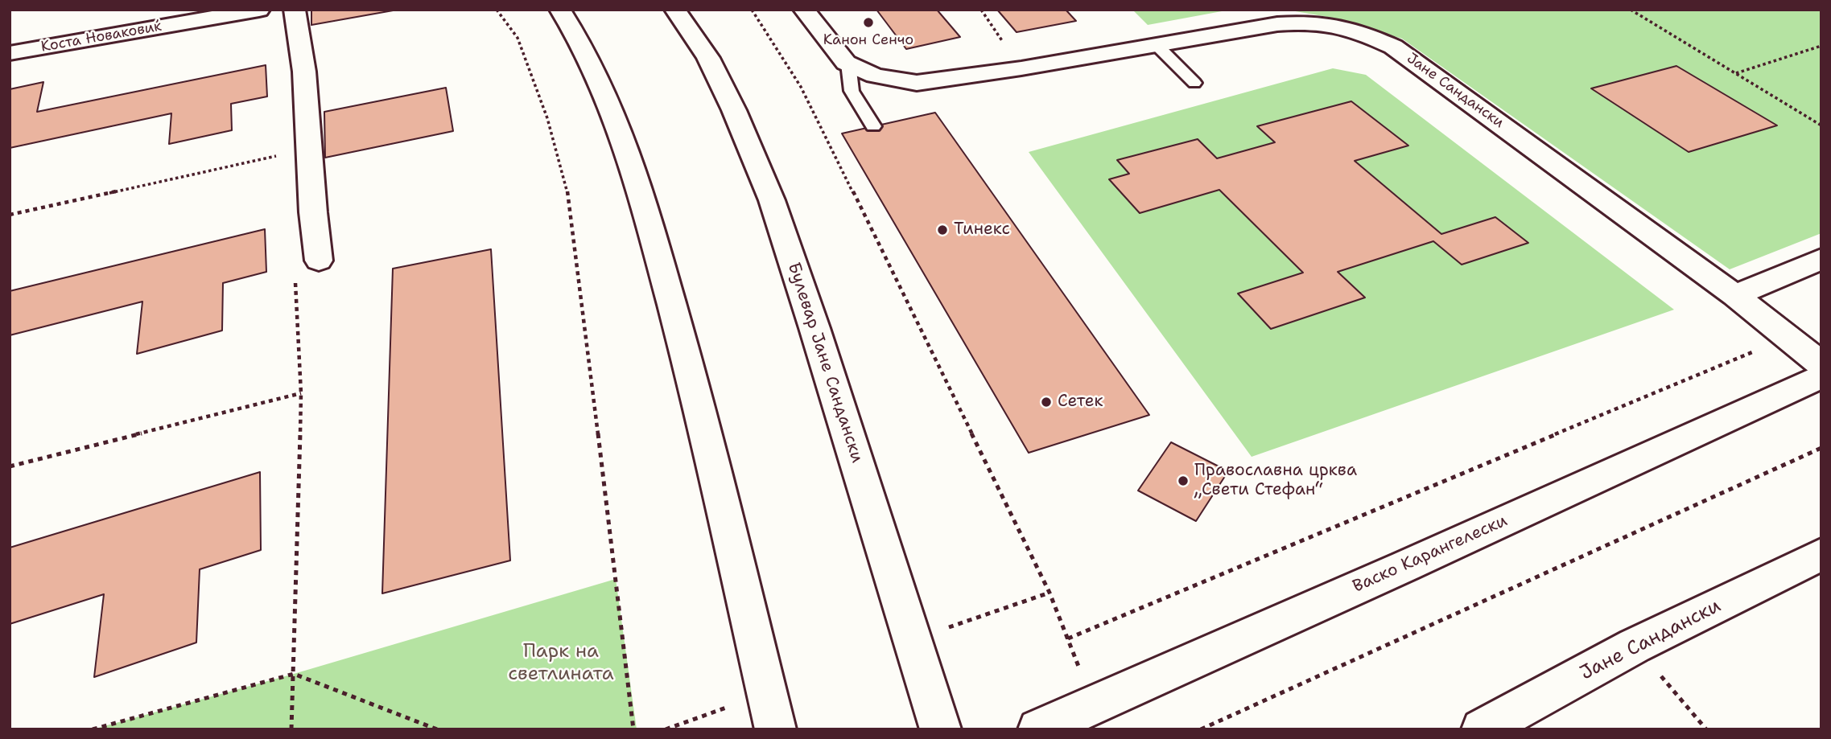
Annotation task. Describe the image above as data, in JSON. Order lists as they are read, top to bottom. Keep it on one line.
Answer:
{"streets":{"street":["Коста Новаковиќ","Јане Сандански","Булевар Јане Сандански","Васко Карангелески"]},"parks":["Парк на светлината"],"places":["Канон Сенчо","Тинекс","Сетек","Православна црква „Свети Стефан“"]}
